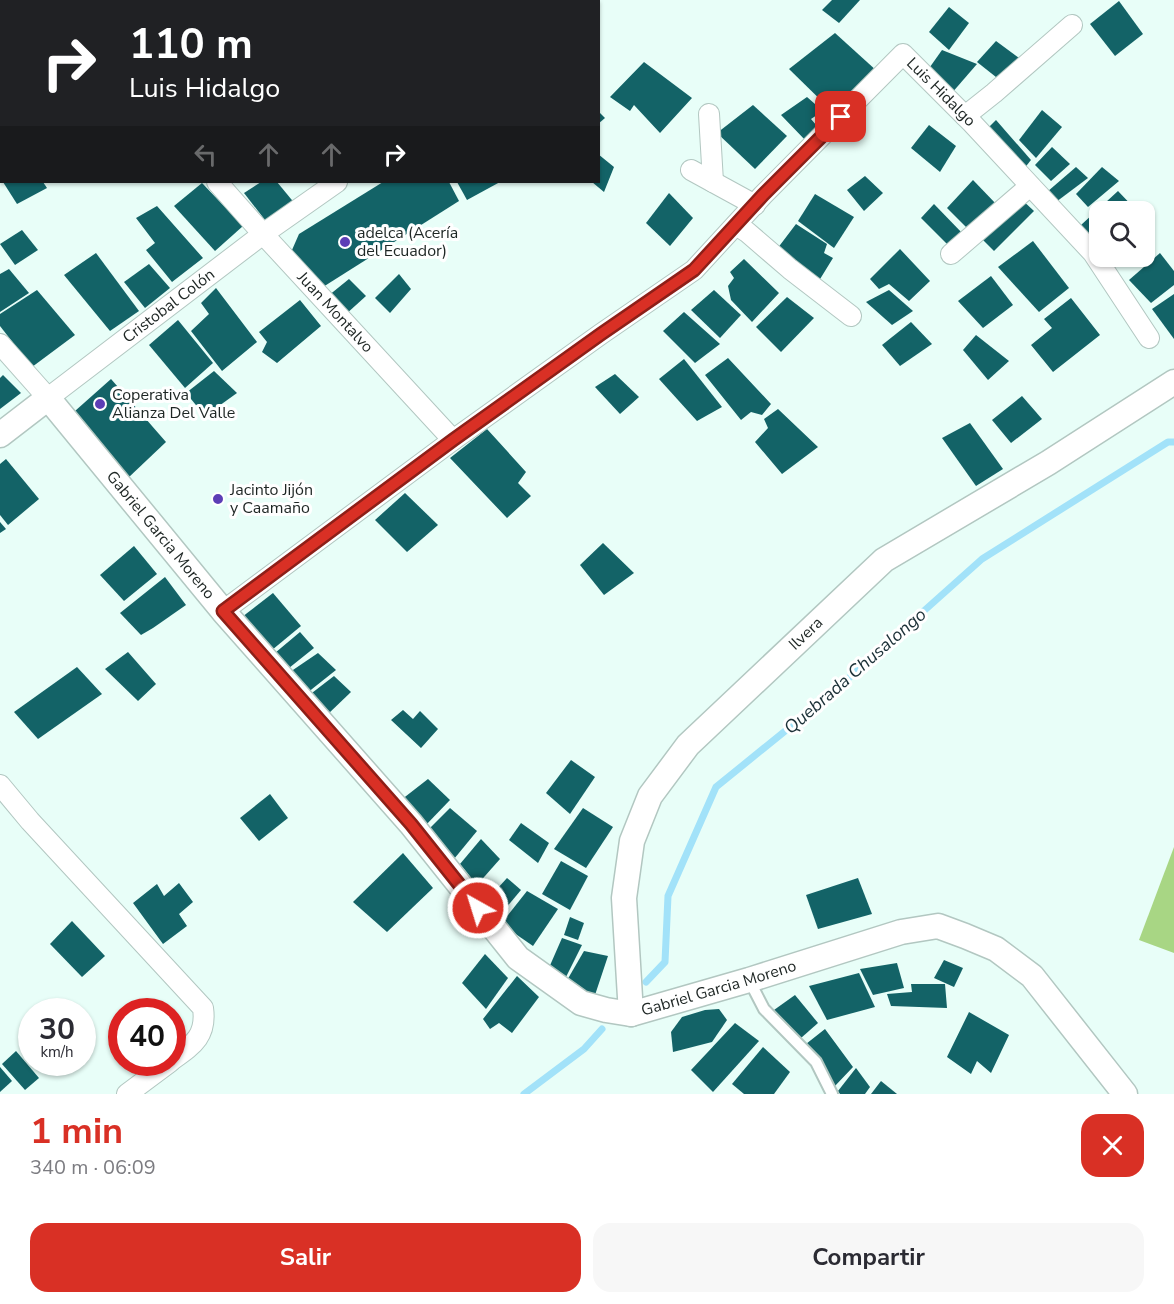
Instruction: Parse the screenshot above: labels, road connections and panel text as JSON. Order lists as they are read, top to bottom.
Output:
{
  "streets": {
    "street": [
      "Luis Hidalgo",
      "Cristobal Colón",
      "Juan Montalvo",
      "Gabriel Garcia Moreno",
      "Ilvera"
    ]
  },
  "crossings": [
    ["Luis Hidalgo", "Juan Montalvo"],
    ["Luis Hidalgo", "Gabriel Garcia Moreno"],
    ["Cristobal Colón", "Juan Montalvo"],
    ["Cristobal Colón", "Gabriel Garcia Moreno"],
    ["Gabriel Garcia Moreno", "Ilvera"]
  ],
  "water": ["Quebrada Chusalongo"],
  "places": ["adelca (Acería del Ecuador)", "Coperativa Alianza Del Valle", "Jacinto Jijón y Caamaño"],
  "page": {
    "turn": ["110 m", "Luis Hidalgo"],
    "speed": "30 km/h",
    "limit": "40",
    "heading": ["1 min", "340 m · 06:09"],
    "buttons": ["Salir", "Compartir"]
  }
}
